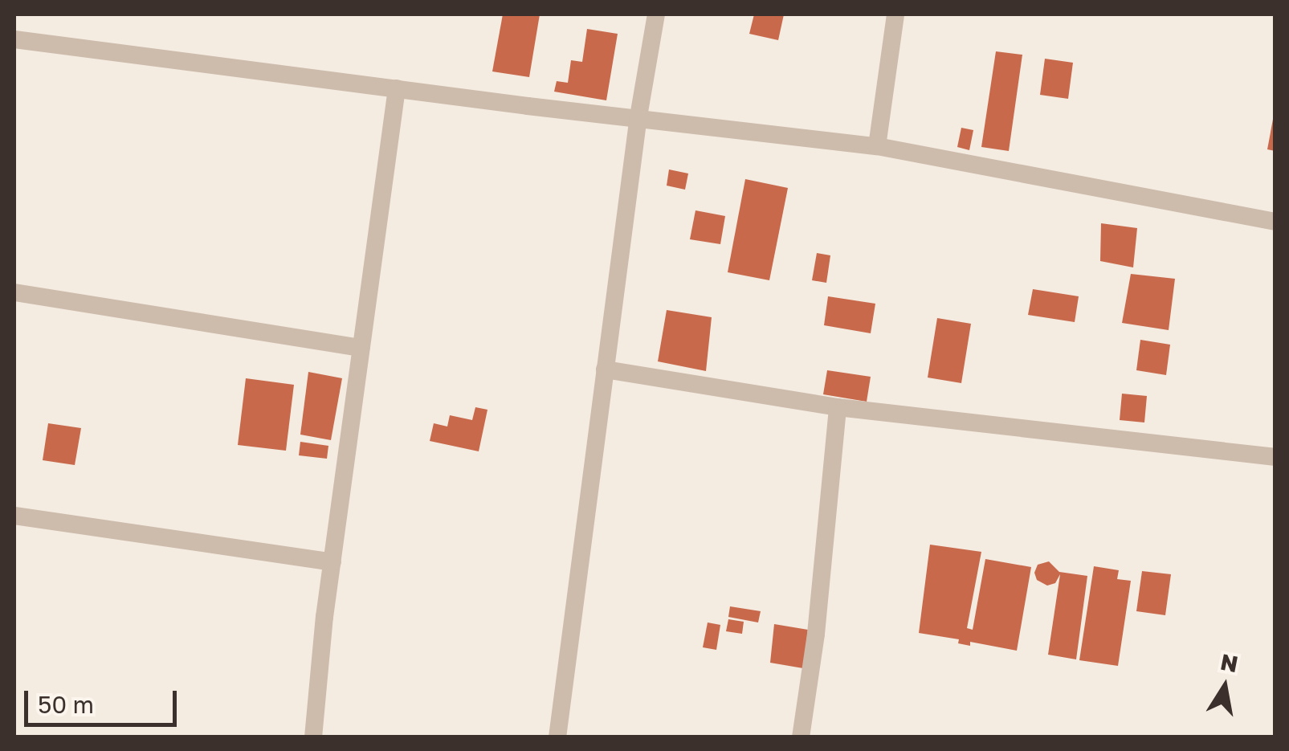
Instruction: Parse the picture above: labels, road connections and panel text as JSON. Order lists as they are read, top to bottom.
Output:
{
  "scale_bar": "50 m",
  "north": "top"
}
